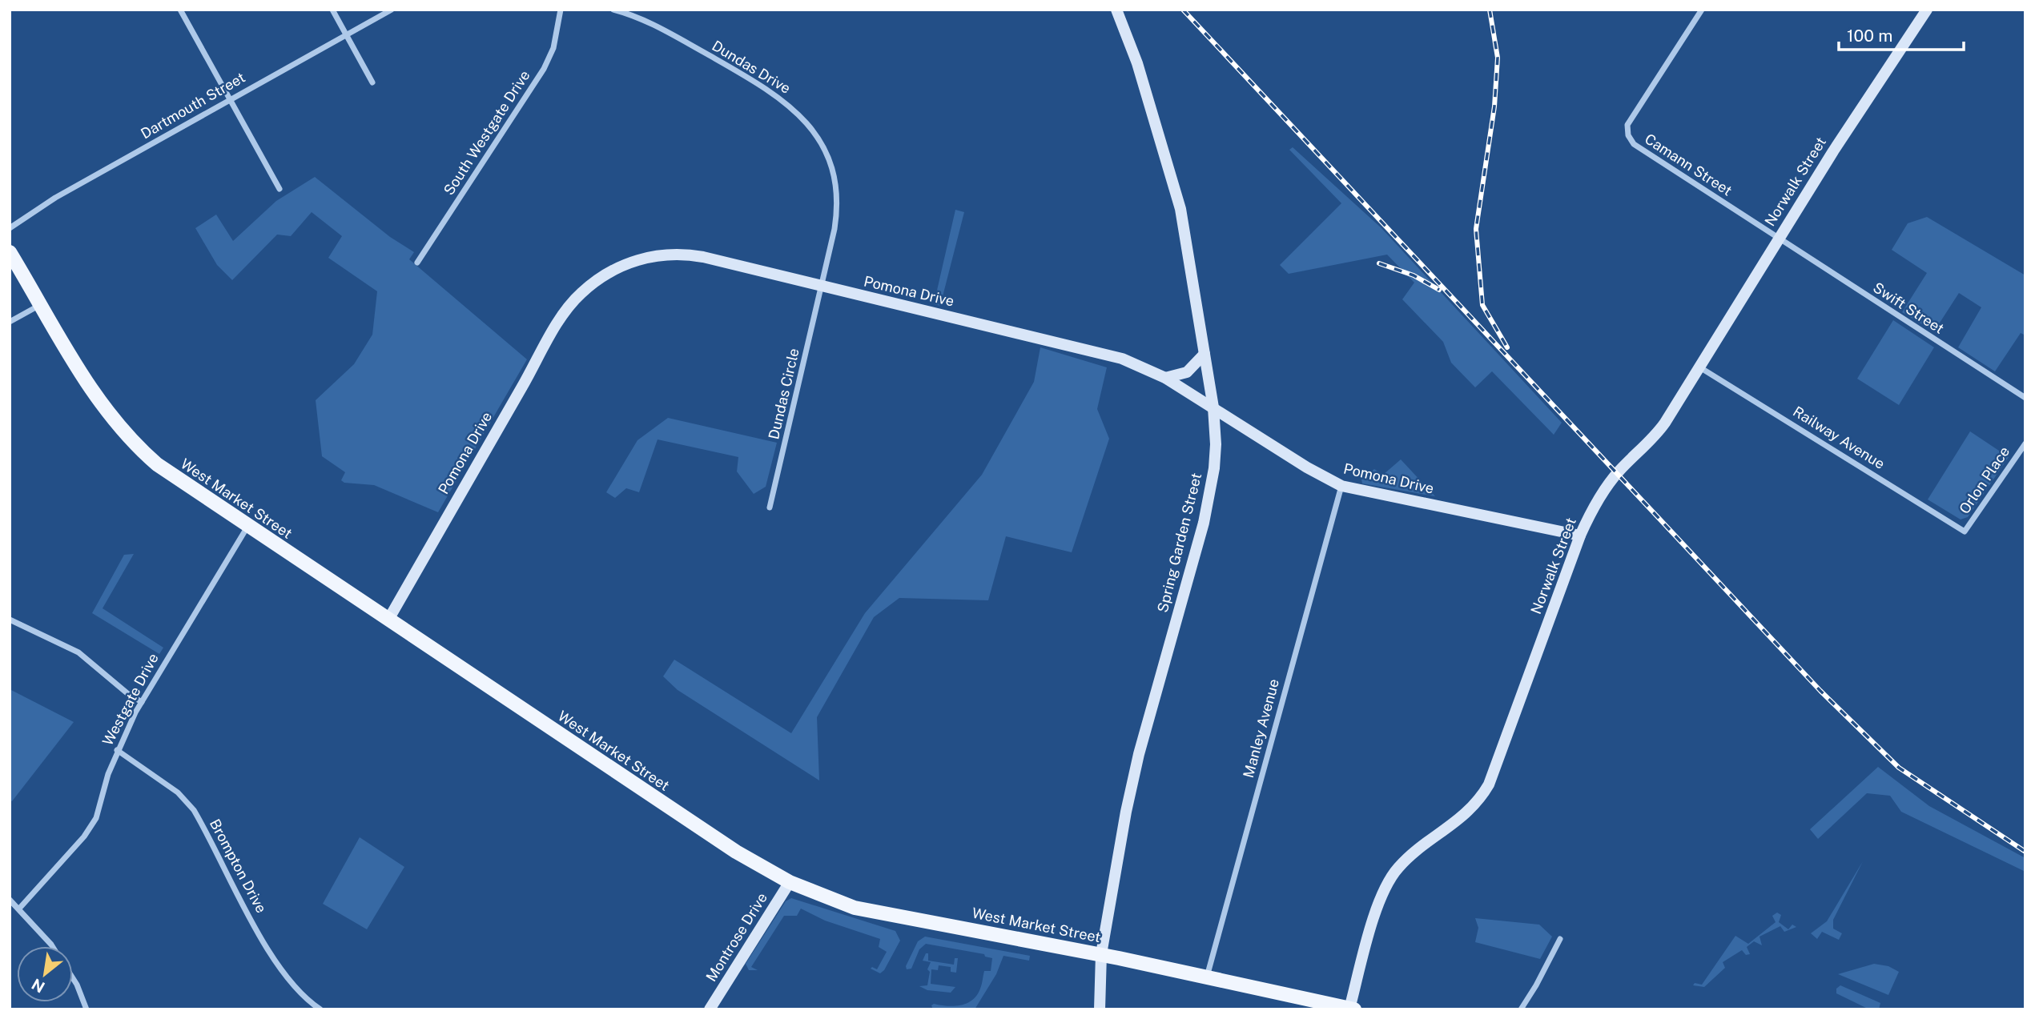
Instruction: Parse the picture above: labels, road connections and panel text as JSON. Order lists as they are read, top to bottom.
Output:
{
  "streets": {
    "main road": ["West Market Street"],
    "street": [
      "Dundas Drive",
      "Dartmouth Street",
      "South Westgate Drive",
      "Camann Street",
      "Norwalk Street",
      "Pomona Drive",
      "Swift Street",
      "Dundas Circle",
      "Railway Avenue",
      "Orlon Place",
      "Spring Garden Street",
      "Westgate Drive",
      "Manley Avenue",
      "Brompton Drive",
      "Montrose Drive"
    ]
  },
  "crossings": [
    ["Dundas Drive", "Pomona Drive"],
    ["Dundas Drive", "Dundas Circle"],
    ["Camann Street", "Norwalk Street"],
    ["Camann Street", "Swift Street"],
    ["Norwalk Street", "Pomona Drive"],
    ["Norwalk Street", "Swift Street"],
    ["Norwalk Street", "Railway Avenue"],
    ["Norwalk Street", "West Market Street"],
    ["Pomona Drive", "Dundas Circle"],
    ["Pomona Drive", "West Market Street"],
    ["Pomona Drive", "Spring Garden Street"],
    ["Pomona Drive", "Manley Avenue"],
    ["Railway Avenue", "Orlon Place"],
    ["West Market Street", "Spring Garden Street"],
    ["West Market Street", "Westgate Drive"],
    ["West Market Street", "Manley Avenue"],
    ["West Market Street", "Montrose Drive"],
    ["Westgate Drive", "Brompton Drive"]
  ],
  "scale_bar": "100 m",
  "north": "bottom left"
}
